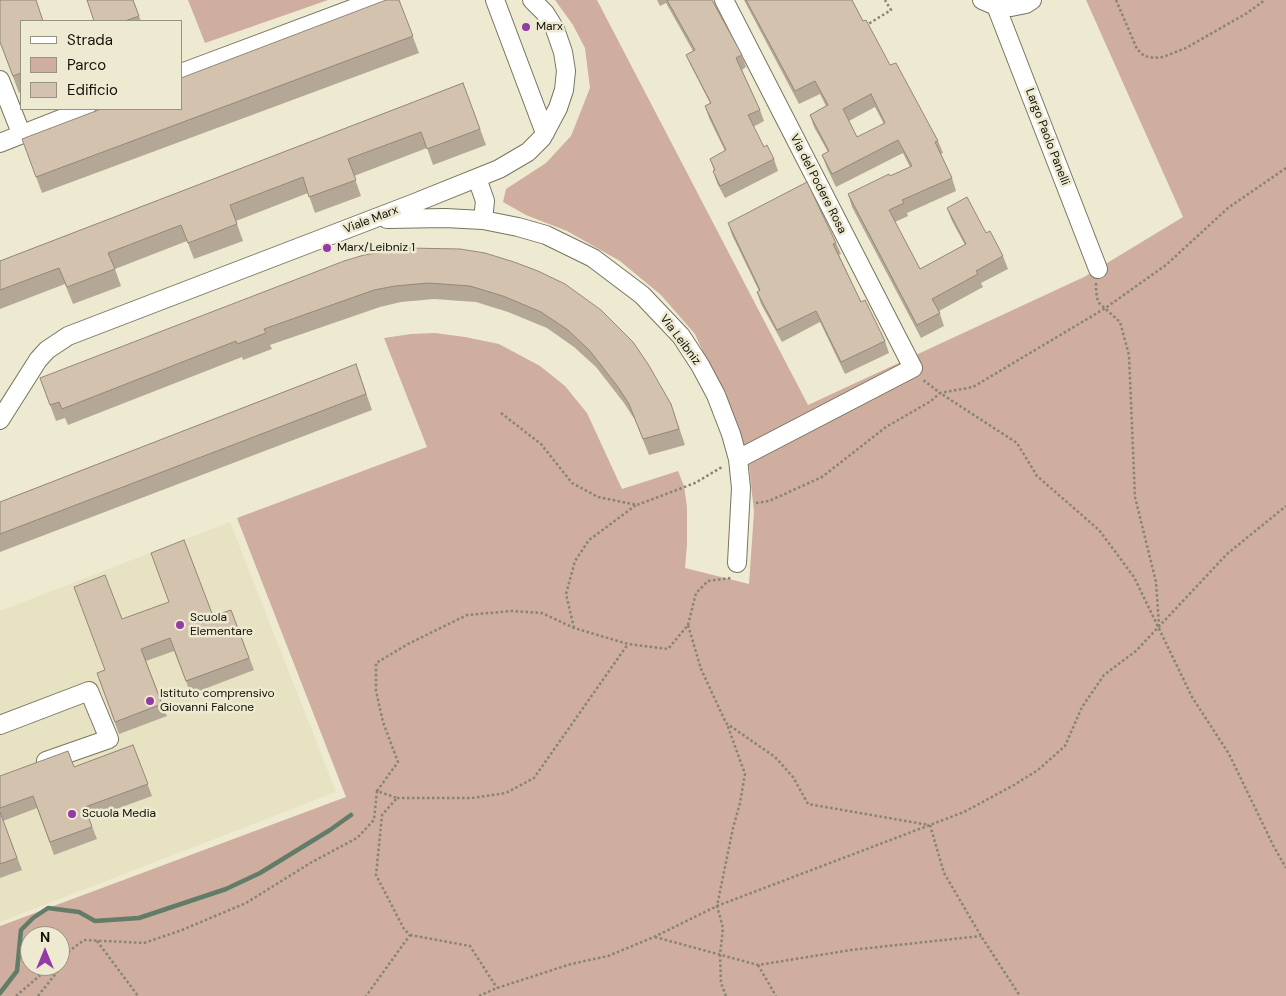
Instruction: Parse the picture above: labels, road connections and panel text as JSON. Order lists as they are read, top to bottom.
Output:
{
  "streets": {
    "street": [
      "Largo Paolo Panelli",
      "Via del Podere Rosa",
      "Viale Marx",
      "Via Leibniz"
    ]
  },
  "crossings": [
    ["Viale Marx", "Via Leibniz"]
  ],
  "places": [
    "Marx",
    "Marx/Leibniz 1",
    "Scuola Elementare",
    "Istituto comprensivo Giovanni Falcone",
    "Scuola Media"
  ],
  "legend": ["Strada", "Parco", "Edificio"],
  "north": "top"
}
